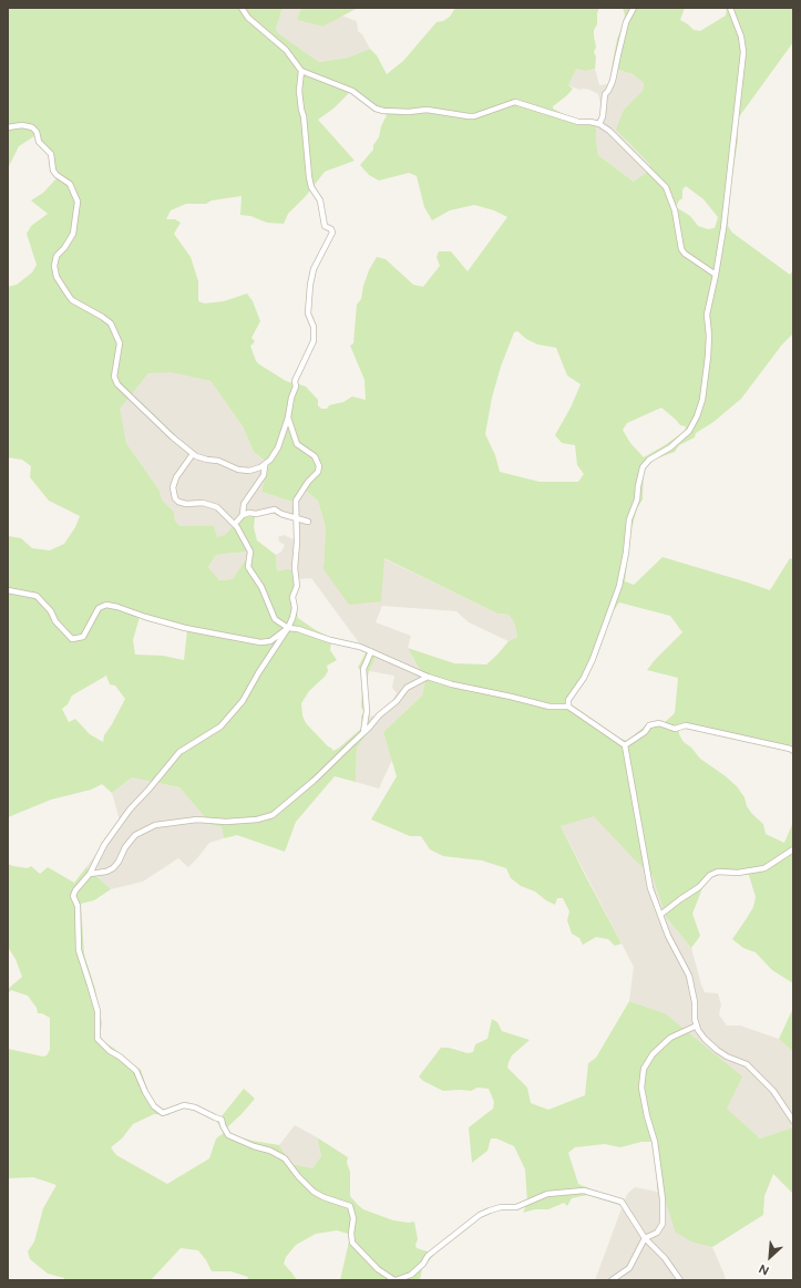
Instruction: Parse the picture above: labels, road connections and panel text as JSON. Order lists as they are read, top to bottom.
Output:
{
  "north": "bottom left"
}
